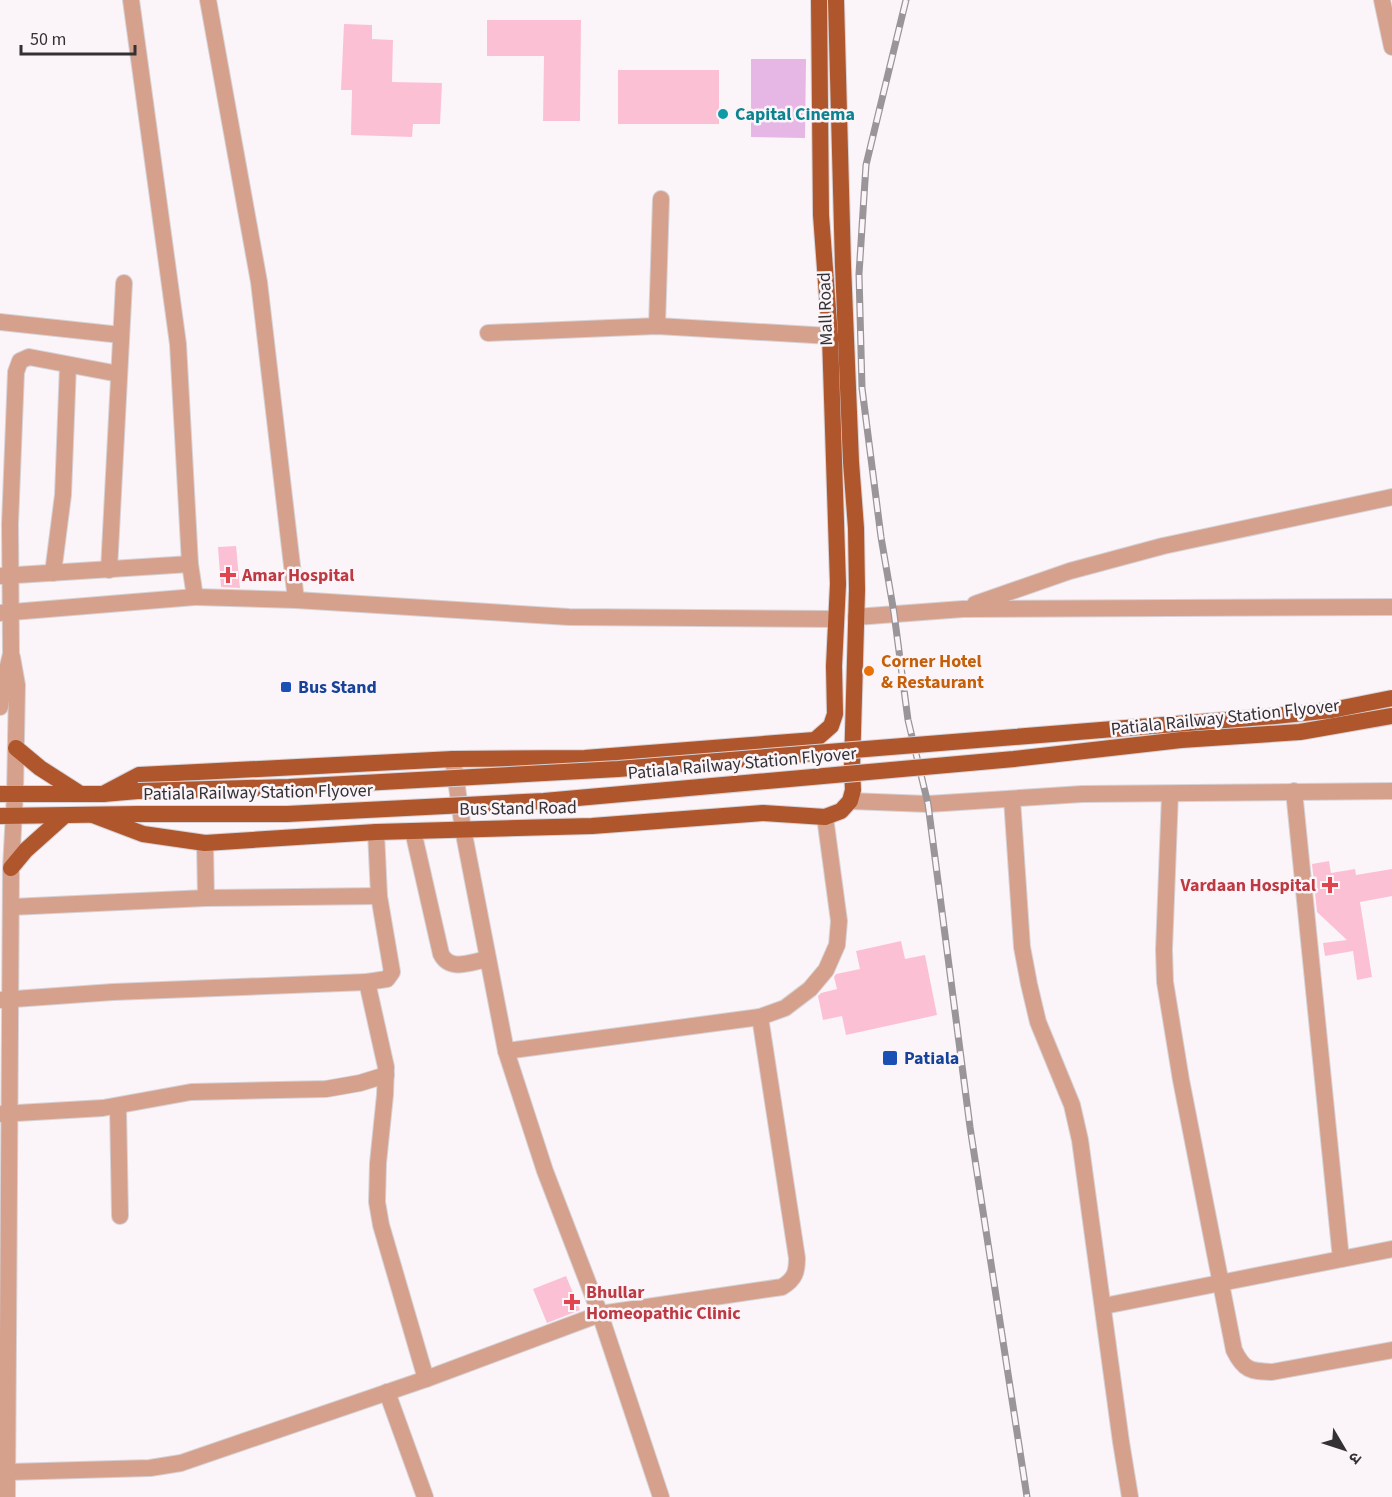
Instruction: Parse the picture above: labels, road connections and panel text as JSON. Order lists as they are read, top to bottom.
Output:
{
  "streets": {
    "main road": ["Mall Road", "Patiala Railway Station Flyover", "Bus Stand Road"]
  },
  "crossings": [
    ["Patiala Railway Station Flyover", "Bus Stand Road"]
  ],
  "places": {
    "other": ["Capital Cinema", "Corner Hotel & Restaurant"],
    "health": ["Amar Hospital", "Vardaan Hospital", "Bhullar Homeopathic Clinic"],
    "transit": ["Bus Stand", "Patiala"]
  },
  "scale_bar": "50 m",
  "north": "bottom right"
}
